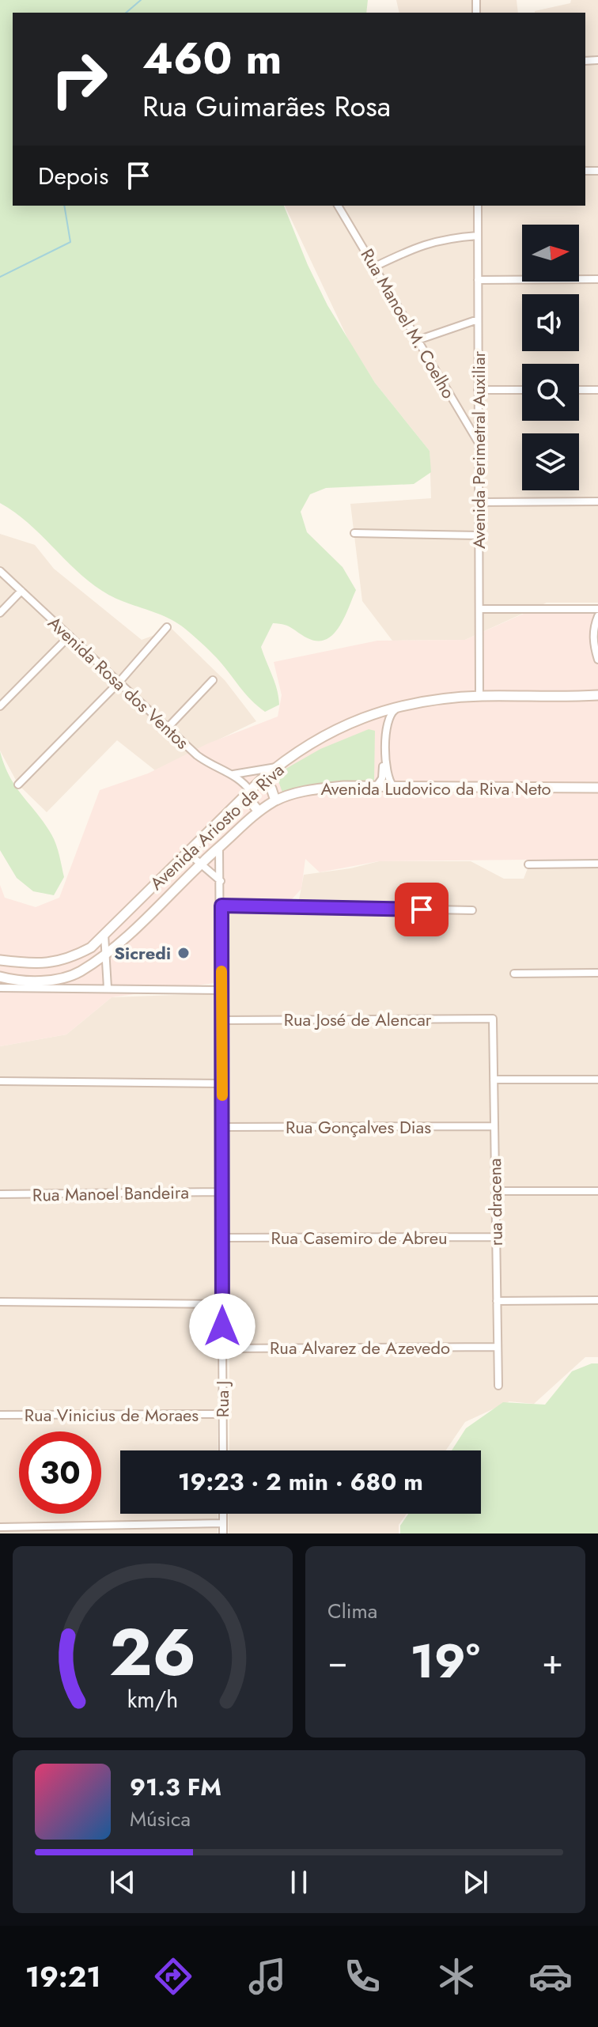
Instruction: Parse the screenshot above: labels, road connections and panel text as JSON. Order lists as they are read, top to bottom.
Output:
{
  "streets": {
    "street": [
      "Rua Manoel M. Coelho",
      "Avenida Perimetral Auxiliar",
      "Avenida Rosa dos Ventos",
      "Avenida Ludovico da Riva Neto",
      "Avenida Ariosto da Riva",
      "Rua José de Alencar",
      "Rua Gonçalves Dias",
      "Rua Manoel Bandeira",
      "rua dracena",
      "Rua Casemiro de Abreu",
      "Rua Alvarez de Azevedo",
      "Rua J",
      "Rua Vinicius de Moraes"
    ]
  },
  "crossings": [
    ["Rua Manoel M. Coelho", "Avenida Perimetral Auxiliar"],
    ["Avenida Perimetral Auxiliar", "Avenida Ariosto da Riva"],
    ["Avenida Rosa dos Ventos", "Avenida Ariosto da Riva"],
    ["Avenida Ludovico da Riva Neto", "Rua J"],
    ["Rua José de Alencar", "rua dracena"],
    ["Rua José de Alencar", "Rua J"],
    ["Rua Gonçalves Dias", "rua dracena"],
    ["Rua Gonçalves Dias", "Rua J"],
    ["Rua Manoel Bandeira", "Rua J"],
    ["rua dracena", "Rua Casemiro de Abreu"],
    ["rua dracena", "Rua Alvarez de Azevedo"],
    ["Rua Casemiro de Abreu", "Rua J"],
    ["Rua Alvarez de Azevedo", "Rua J"],
    ["Rua J", "Rua Vinicius de Moraes"]
  ],
  "places": ["Sicredi"],
  "north": "right",
  "page": {
    "turn": ["460 m", "Rua Guimarães Rosa"],
    "then": "Depois",
    "limit": "30",
    "trip": "19:23 · 2 min · 680 m",
    "tile": "Clima",
    "heat": ["−", "19°", "+"],
    "song": ["91.3 FM", "Música"],
    "tabs": "19:21",
    "gauge": ["26", "km/h"]
  }
}
